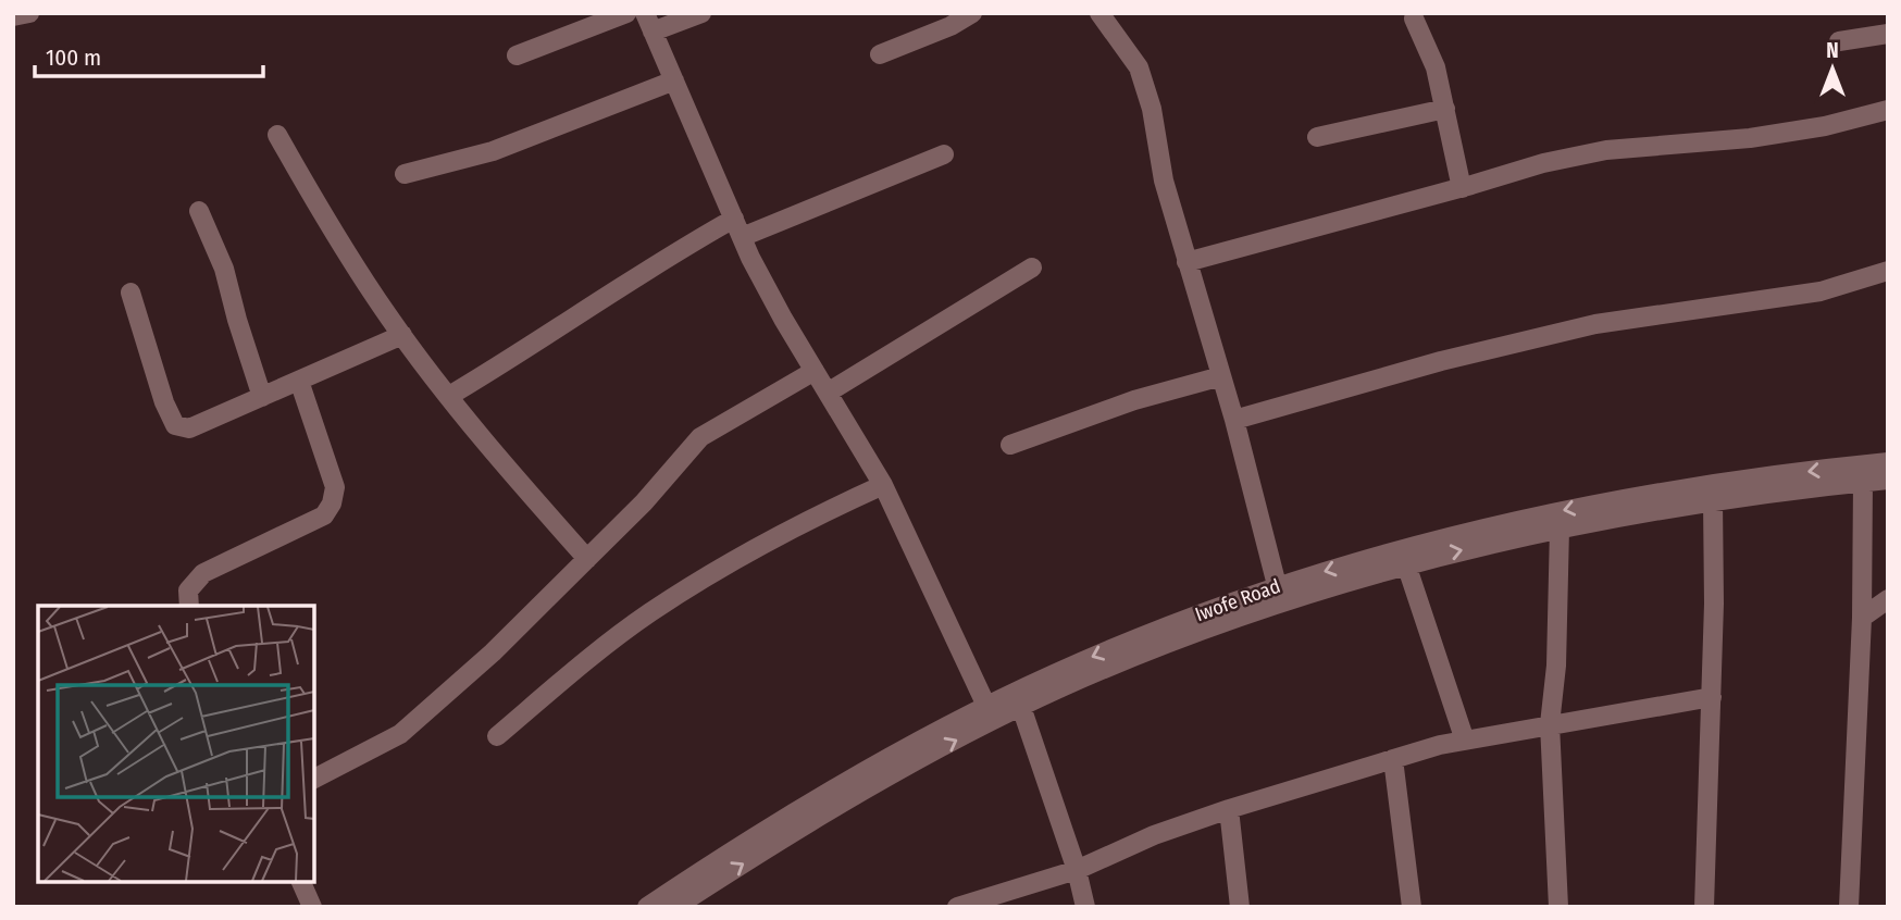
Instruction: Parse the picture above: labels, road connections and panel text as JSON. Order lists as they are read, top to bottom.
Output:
{
  "streets": {
    "street": ["Iwofe Road"]
  },
  "scale_bar": "100 m",
  "north": "top"
}
